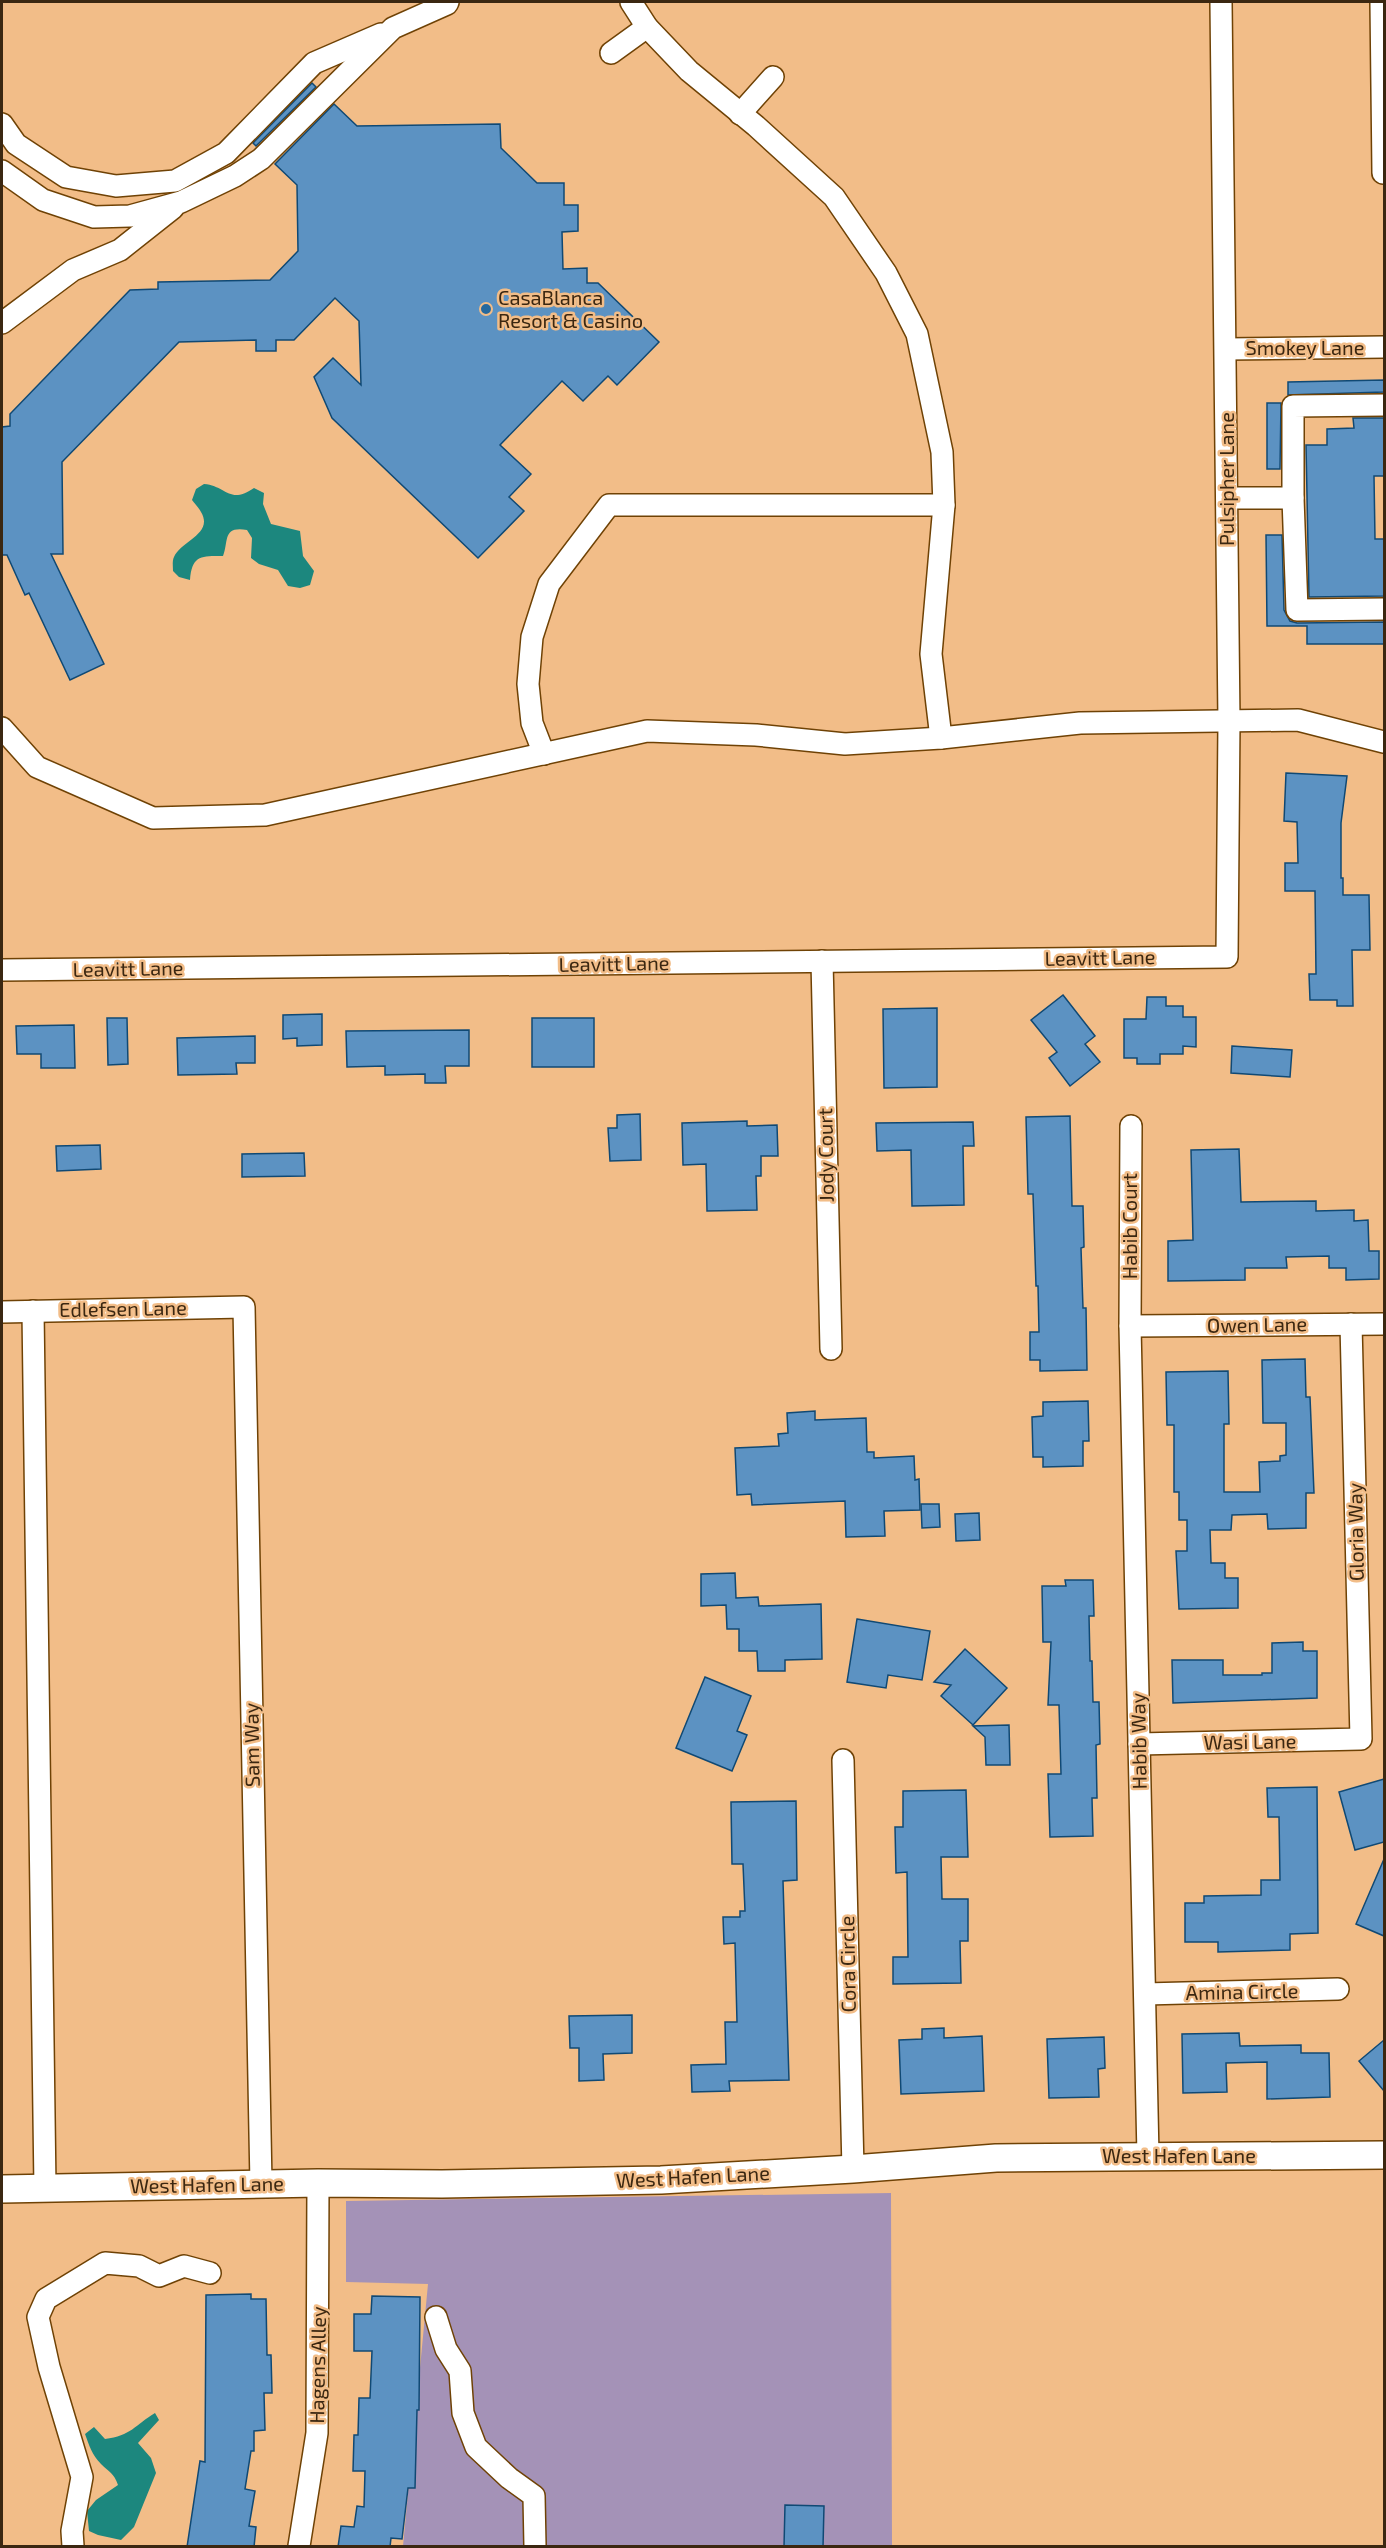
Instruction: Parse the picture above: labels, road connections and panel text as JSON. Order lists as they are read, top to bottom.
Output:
{
  "streets": {
    "main road": ["West Hafen Lane"],
    "street": [
      "Smokey Lane",
      "Pulsipher Lane",
      "Leavitt Lane",
      "Jody Court",
      "Habib Court",
      "Edlefsen Lane",
      "Owen Lane",
      "Gloria Way",
      "Habib Way",
      "Wasi Lane",
      "Sam Way",
      "Cora Circle",
      "Amina Circle",
      "Hagens Alley"
    ]
  },
  "crossings": [
    ["Smokey Lane", "Pulsipher Lane"],
    ["Pulsipher Lane", "Leavitt Lane"],
    ["Leavitt Lane", "Jody Court"],
    ["Habib Court", "Owen Lane"],
    ["Habib Court", "Habib Way"],
    ["Edlefsen Lane", "Sam Way"],
    ["Owen Lane", "Gloria Way"],
    ["Owen Lane", "Habib Way"],
    ["Gloria Way", "Wasi Lane"],
    ["Habib Way", "Wasi Lane"],
    ["Habib Way", "Amina Circle"],
    ["Habib Way", "West Hafen Lane"],
    ["Sam Way", "West Hafen Lane"],
    ["Cora Circle", "West Hafen Lane"],
    ["West Hafen Lane", "Hagens Alley"]
  ],
  "places": ["CasaBlanca Resort & Casino"]
}
